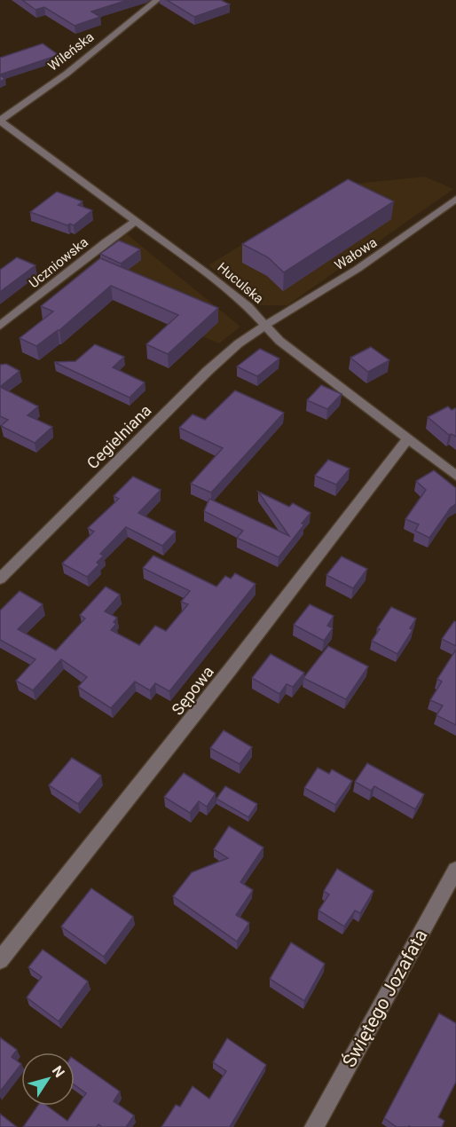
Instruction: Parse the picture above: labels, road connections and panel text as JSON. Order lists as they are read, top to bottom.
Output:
{
  "streets": {
    "street": [
      "Wileńska",
      "Wałowa",
      "Uczniowska",
      "Huculska",
      "Cegielniana",
      "Sępowa",
      "Świętego Jozafata"
    ]
  },
  "crossings": [
    ["Wileńska", "Huculska"],
    ["Wałowa", "Huculska"],
    ["Wałowa", "Cegielniana"],
    ["Uczniowska", "Huculska"],
    ["Huculska", "Cegielniana"],
    ["Huculska", "Sępowa"]
  ],
  "north": "top right"
}
